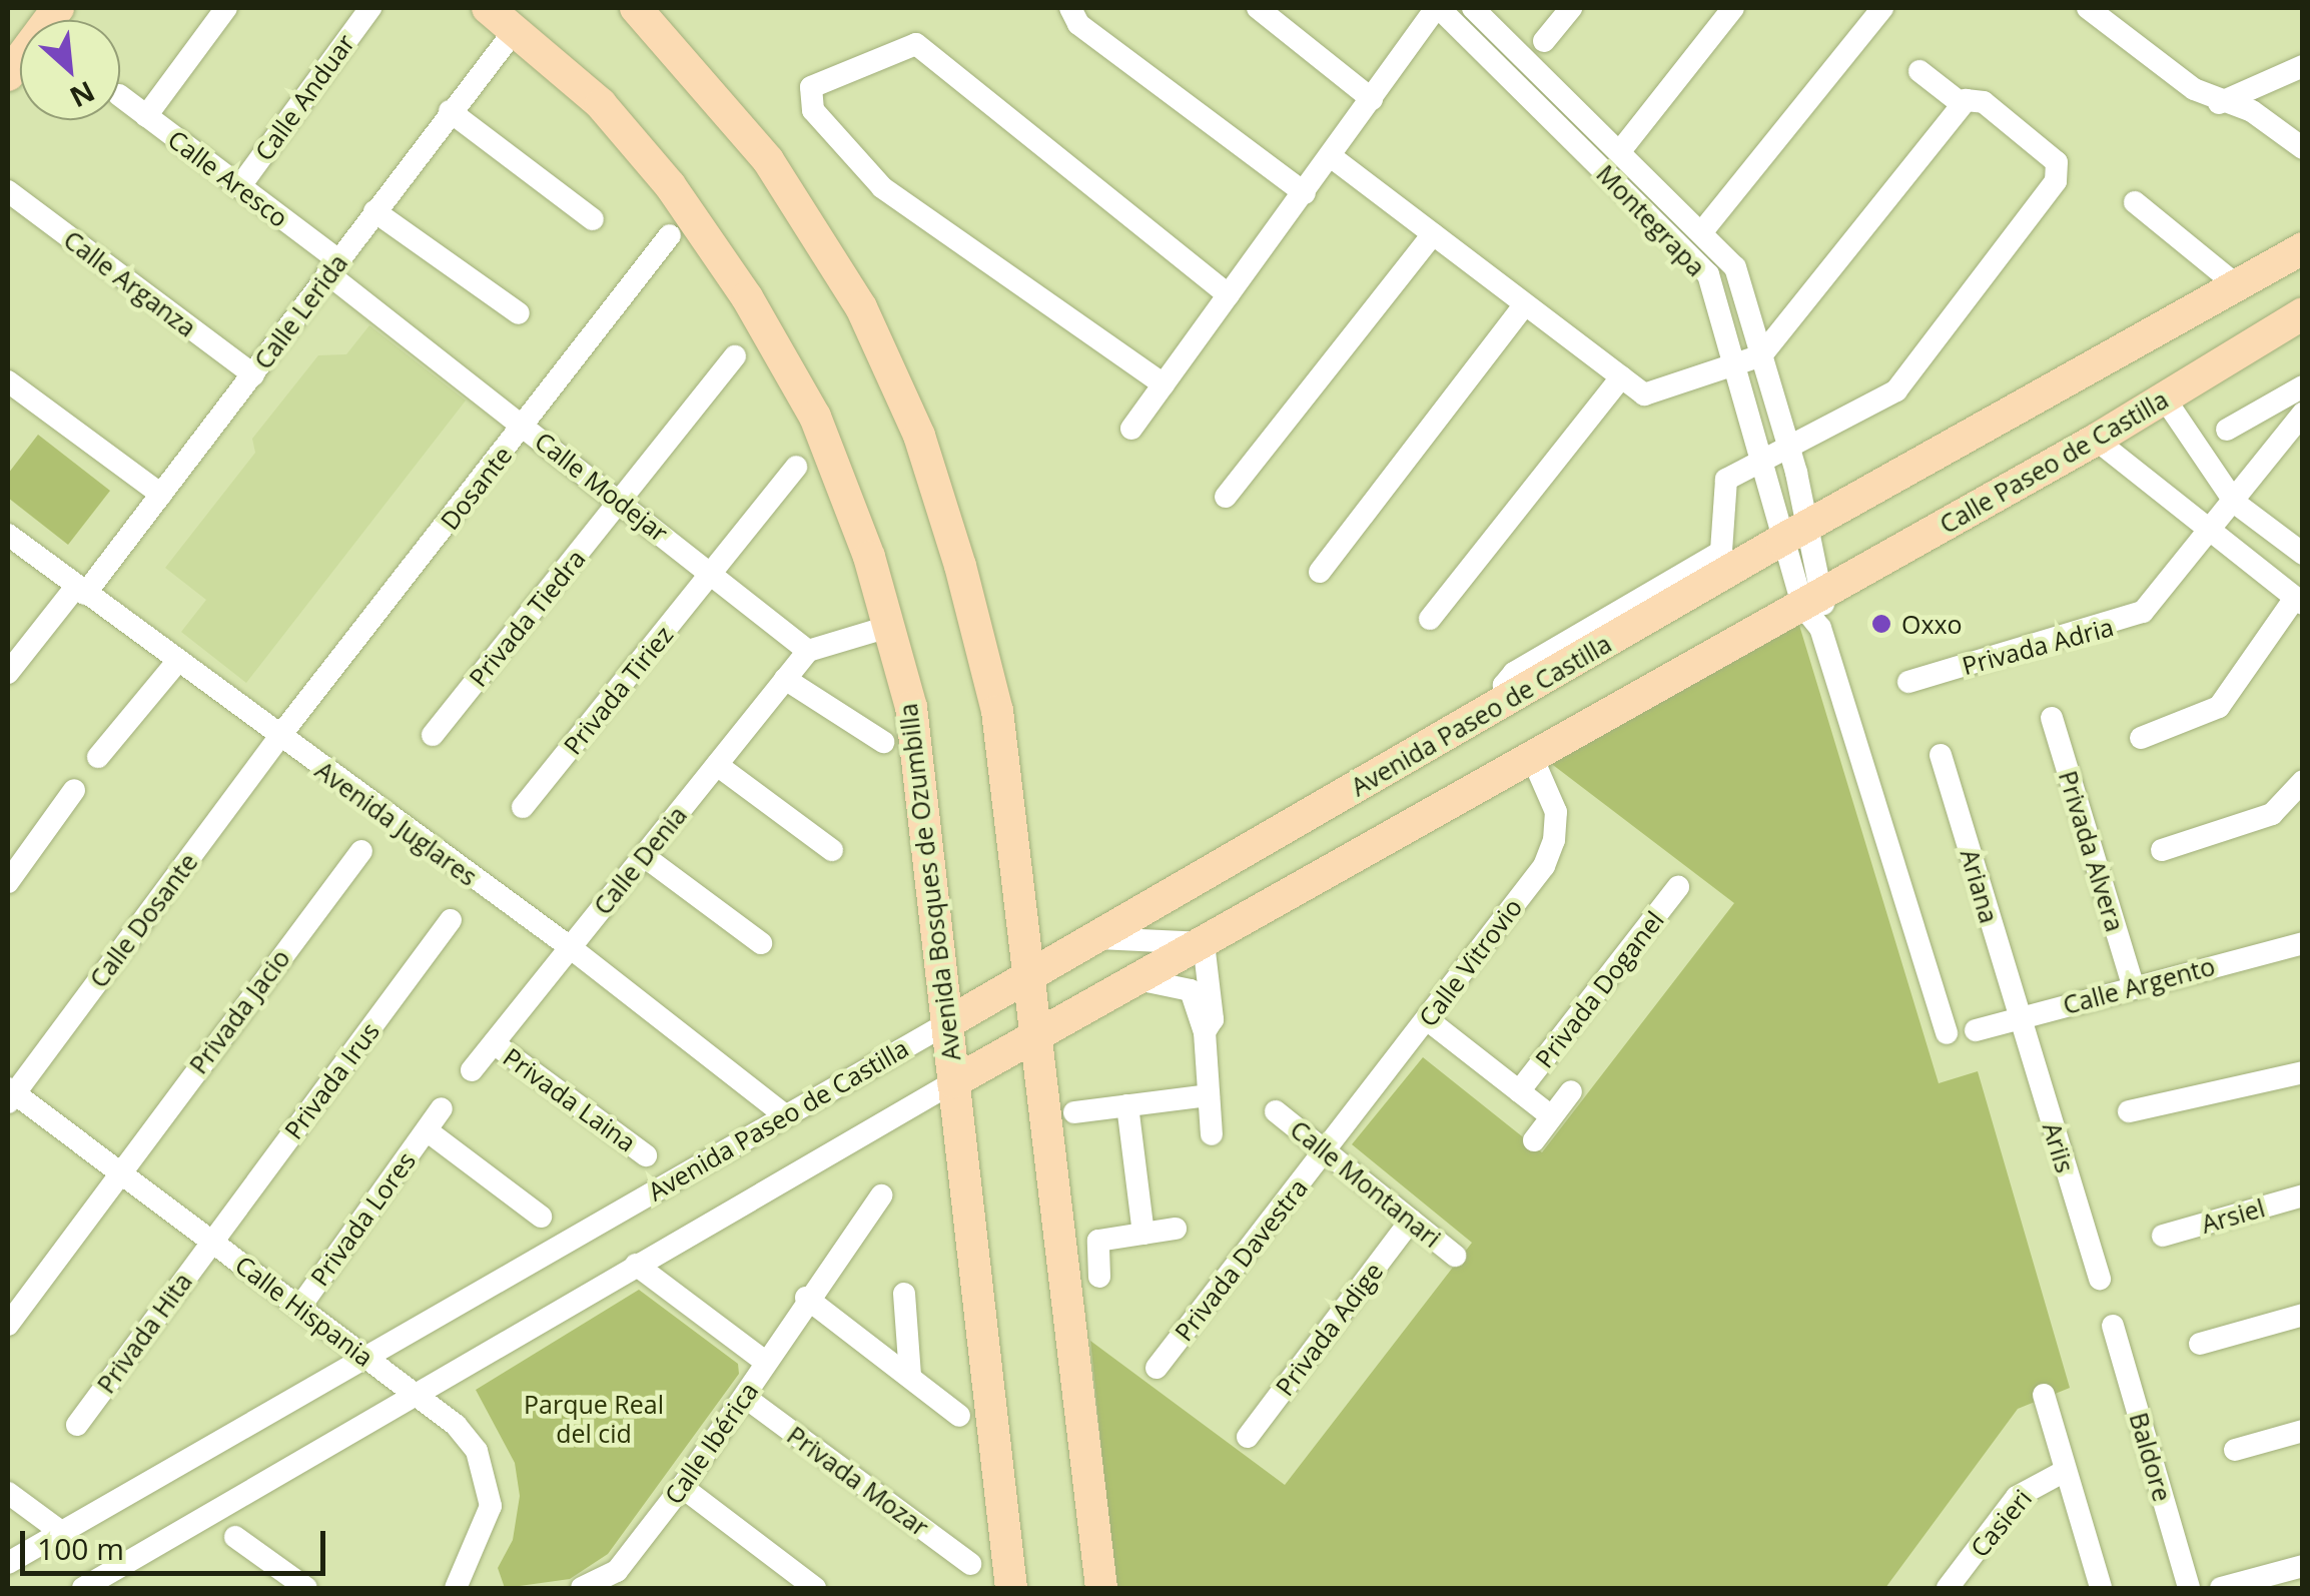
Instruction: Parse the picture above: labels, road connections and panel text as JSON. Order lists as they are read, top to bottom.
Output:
{
  "streets": {
    "main road": ["Calle Paseo de Castilla", "Avenida Paseo de Castilla", "Avenida Bosques de Ozumbilla"],
    "street": [
      "Calle Anduar",
      "Calle Aresco",
      "Montegrapa",
      "Calle Arganza",
      "Calle Lerida",
      "Calle Modejar",
      "Dosante",
      "Privada Tiedra",
      "Privada Adria",
      "Privada Tiriez",
      "Avenida Juglares",
      "Privada Alvera",
      "Calle Denia",
      "Ariana",
      "Calle Dosante",
      "Calle Vitrovio",
      "Calle Argento",
      "Privada Doganel",
      "Privada Jacio",
      "Privada Irus",
      "Privada Laina",
      "Ariis",
      "Calle Montanari",
      "Arsiel",
      "Privada Lores",
      "Privada Davestra",
      "Calle Hispania",
      "Privada Adige",
      "Privada Hita",
      "Calle Ibérica",
      "Baldore",
      "Privada Mozar",
      "Casieri"
    ]
  },
  "crossings": [
    ["Calle Anduar", "Calle Aresco"],
    ["Calle Aresco", "Calle Lerida"],
    ["Calle Aresco", "Calle Modejar"],
    ["Montegrapa", "Calle Paseo de Castilla"],
    ["Montegrapa", "Avenida Paseo de Castilla"],
    ["Calle Arganza", "Calle Lerida"],
    ["Calle Lerida", "Calle Modejar"],
    ["Calle Lerida", "Avenida Juglares"],
    ["Calle Lerida", "Avenida Bosques de Ozumbilla"],
    ["Calle Modejar", "Dosante"],
    ["Calle Modejar", "Privada Tiedra"],
    ["Calle Modejar", "Privada Tiriez"],
    ["Calle Modejar", "Calle Denia"],
    ["Dosante", "Avenida Juglares"],
    ["Dosante", "Calle Dosante"],
    ["Avenida Paseo de Castilla", "Avenida Juglares"],
    ["Avenida Paseo de Castilla", "Avenida Bosques de Ozumbilla"],
    ["Avenida Paseo de Castilla", "Calle Hispania"],
    ["Avenida Juglares", "Calle Denia"],
    ["Avenida Juglares", "Calle Dosante"],
    ["Privada Alvera", "Calle Argento"],
    ["Calle Denia", "Privada Laina"],
    ["Ariana", "Calle Argento"],
    ["Ariana", "Ariis"],
    ["Calle Dosante", "Calle Hispania"],
    ["Calle Vitrovio", "Calle Montanari"],
    ["Calle Vitrovio", "Privada Davestra"],
    ["Calle Argento", "Ariis"],
    ["Privada Jacio", "Calle Hispania"],
    ["Privada Irus", "Calle Hispania"],
    ["Privada Irus", "Privada Hita"],
    ["Calle Montanari", "Privada Davestra"],
    ["Calle Montanari", "Privada Adige"],
    ["Privada Lores", "Calle Hispania"],
    ["Calle Hispania", "Privada Hita"],
    ["Calle Ibérica", "Privada Mozar"]
  ],
  "parks": ["Parque Real del cid"],
  "places": ["Oxxo"],
  "scale_bar": "100 m",
  "north": "bottom right"
}
